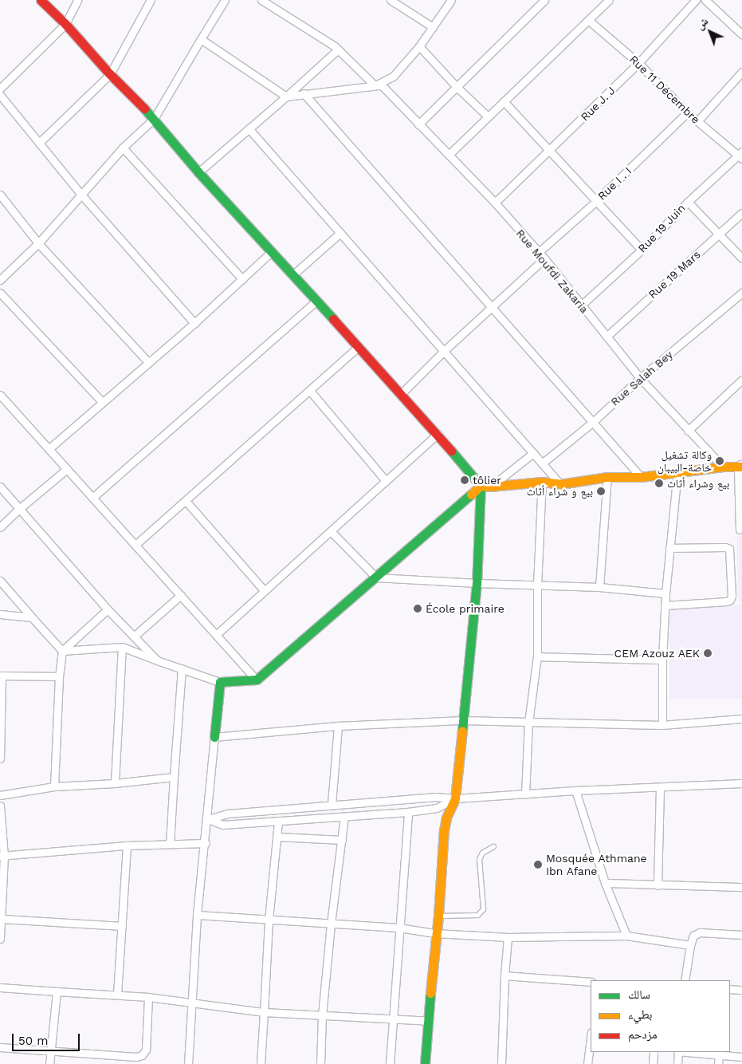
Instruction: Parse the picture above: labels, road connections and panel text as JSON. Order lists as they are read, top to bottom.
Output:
{
  "streets": {
    "street": [
      "Rue 11 Décembre",
      "Rue J. J",
      "Rue I . I",
      "Rue 19 Juin",
      "Rue Moufdi Zakaria",
      "Rue 19 Mars",
      "Rue Salah Bey"
    ]
  },
  "crossings": [
    ["Rue 11 Décembre", "Rue J. J"],
    ["Rue 11 Décembre", "Rue I . I"],
    ["Rue 11 Décembre", "Rue 19 Juin"],
    ["Rue J. J", "Rue Moufdi Zakaria"],
    ["Rue I . I", "Rue Moufdi Zakaria"],
    ["Rue 19 Juin", "Rue Moufdi Zakaria"],
    ["Rue Moufdi Zakaria", "Rue 19 Mars"],
    ["Rue Moufdi Zakaria", "Rue Salah Bey"]
  ],
  "places": [
    "وكالة تشغيل خاصة-البيبان",
    "tôlier",
    "بيع وشراء أثاث",
    "بيع و شراء أثاث",
    "École primaire",
    "CEM Azouz AEK",
    "Mosquée Athmane Ibn Afane"
  ],
  "legend": ["سالك", "بطيء", "مزدحم"],
  "scale_bar": "50 m",
  "north": "top left"
}
